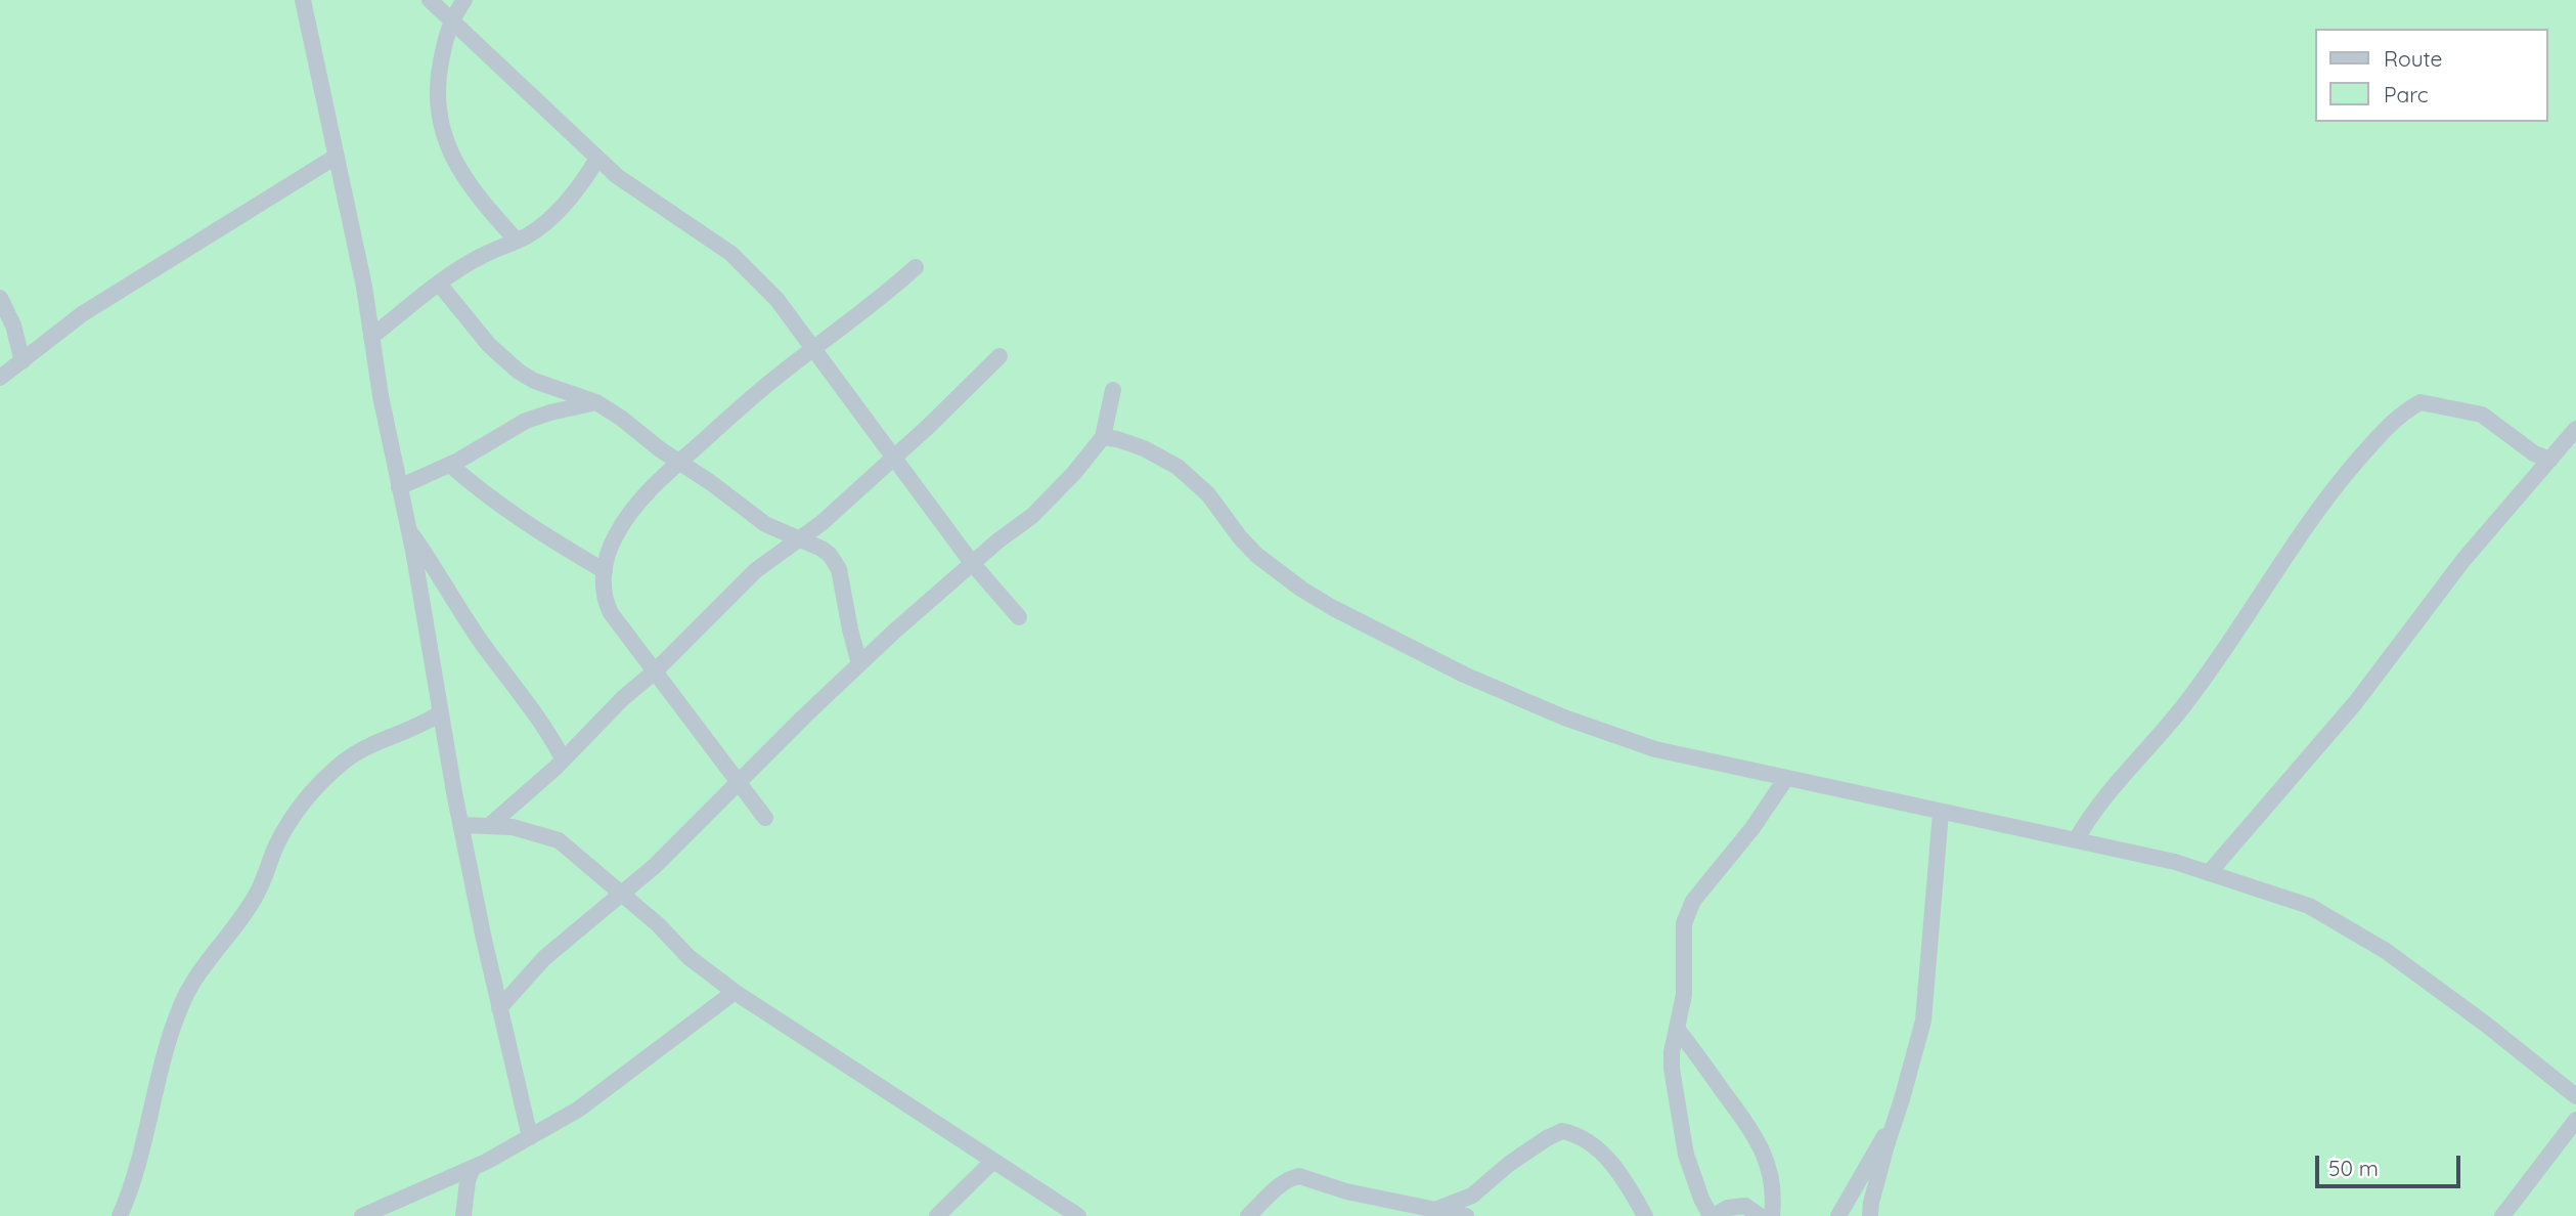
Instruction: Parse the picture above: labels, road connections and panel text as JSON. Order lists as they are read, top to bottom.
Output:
{
  "legend": ["Route", "Parc"],
  "scale_bar": "50 m"
}
